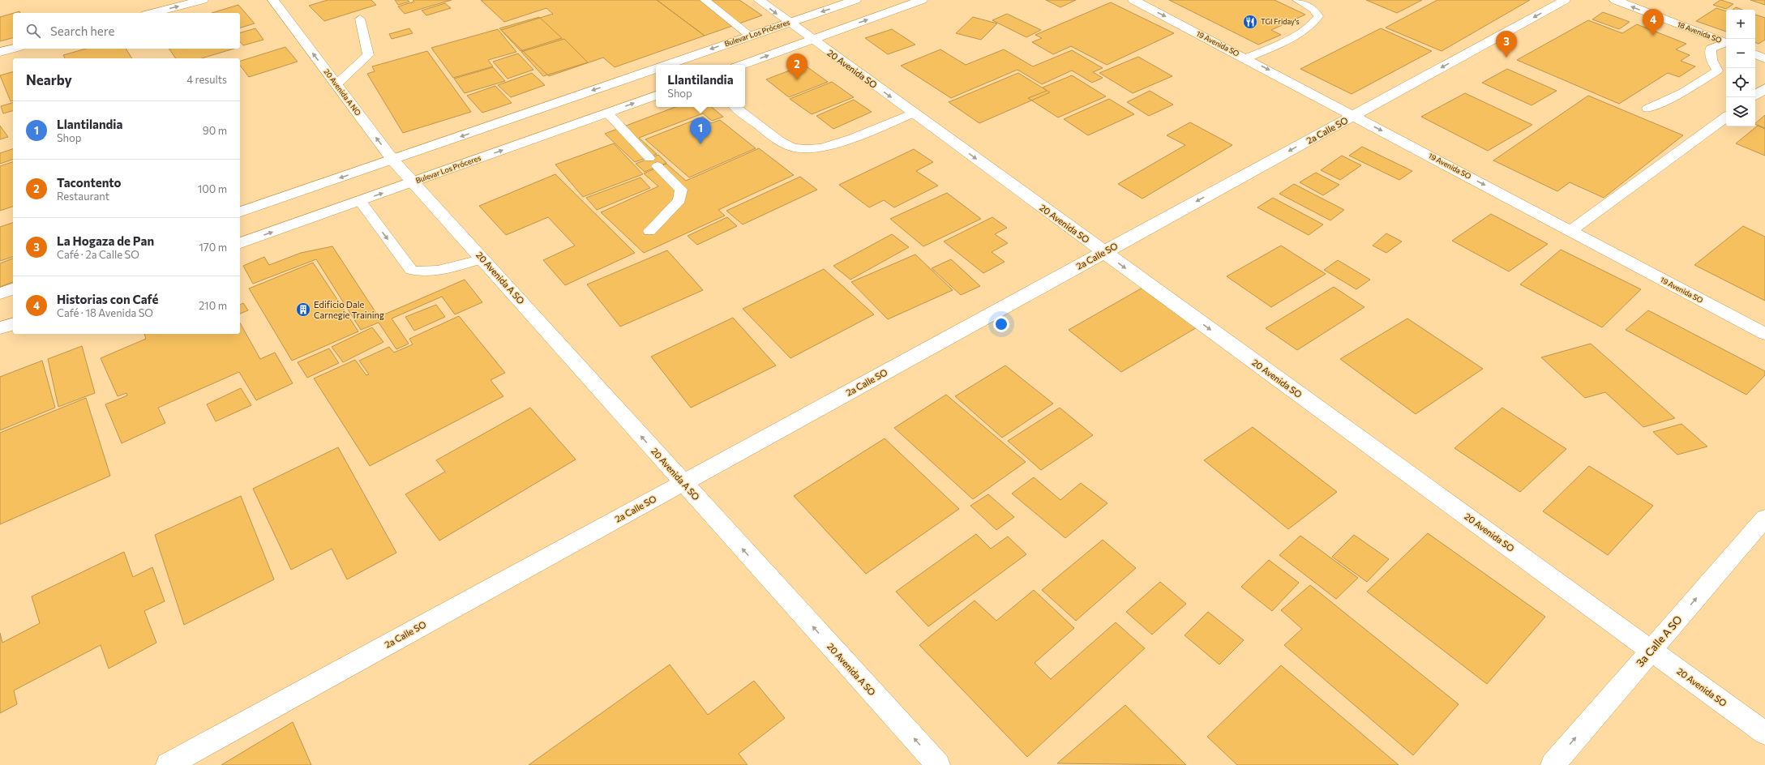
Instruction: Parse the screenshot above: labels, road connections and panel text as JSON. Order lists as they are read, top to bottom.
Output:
{
  "streets": {
    "street": [
      "18 Avenida SO",
      "Bulevar Los Próceres",
      "19 Avenida SO",
      "20 Avenida SO",
      "20 Avenida A NO",
      "2a Calle SO",
      "20 Avenida A SO",
      "3a Calle A SO"
    ]
  },
  "crossings": [
    ["Bulevar Los Próceres", "20 Avenida SO"],
    ["Bulevar Los Próceres", "20 Avenida A NO"],
    ["Bulevar Los Próceres", "20 Avenida A SO"],
    ["19 Avenida SO", "2a Calle SO"],
    ["20 Avenida SO", "2a Calle SO"],
    ["20 Avenida SO", "3a Calle A SO"],
    ["20 Avenida A NO", "20 Avenida A SO"],
    ["2a Calle SO", "20 Avenida A SO"]
  ],
  "one_way": [
    "18 Avenida SO",
    "19 Avenida SO",
    "20 Avenida SO",
    "20 Avenida A NO",
    "20 Avenida A SO",
    "3a Calle A SO"
  ],
  "places": {
    "restaurant": ["TGI Friday's"],
    "building": ["Edificio Dale Carnegie Training"]
  },
  "page": {
    "pins": [
      "4",
      "3",
      "2",
      "1"
    ],
    "map_buttons": ["+", "−"],
    "search": "Search here",
    "heading": ["Nearby", "4 results"],
    "popup": ["Llantilandia", "Shop"],
    "list": [
      {
        "mark": "1",
        "name": "Llantilandia",
        "note": "Shop",
        "value": "90 m"
      },
      {
        "mark": "2",
        "name": "Tacontento",
        "note": "Restaurant",
        "value": "100 m"
      },
      {
        "mark": "3",
        "name": "La Hogaza de Pan",
        "note": "Café · 2a Calle SO",
        "value": "170 m"
      },
      {
        "mark": "4",
        "name": "Historias con Café",
        "note": "Café · 18 Avenida SO",
        "value": "210 m"
      }
    ]
  }
}
